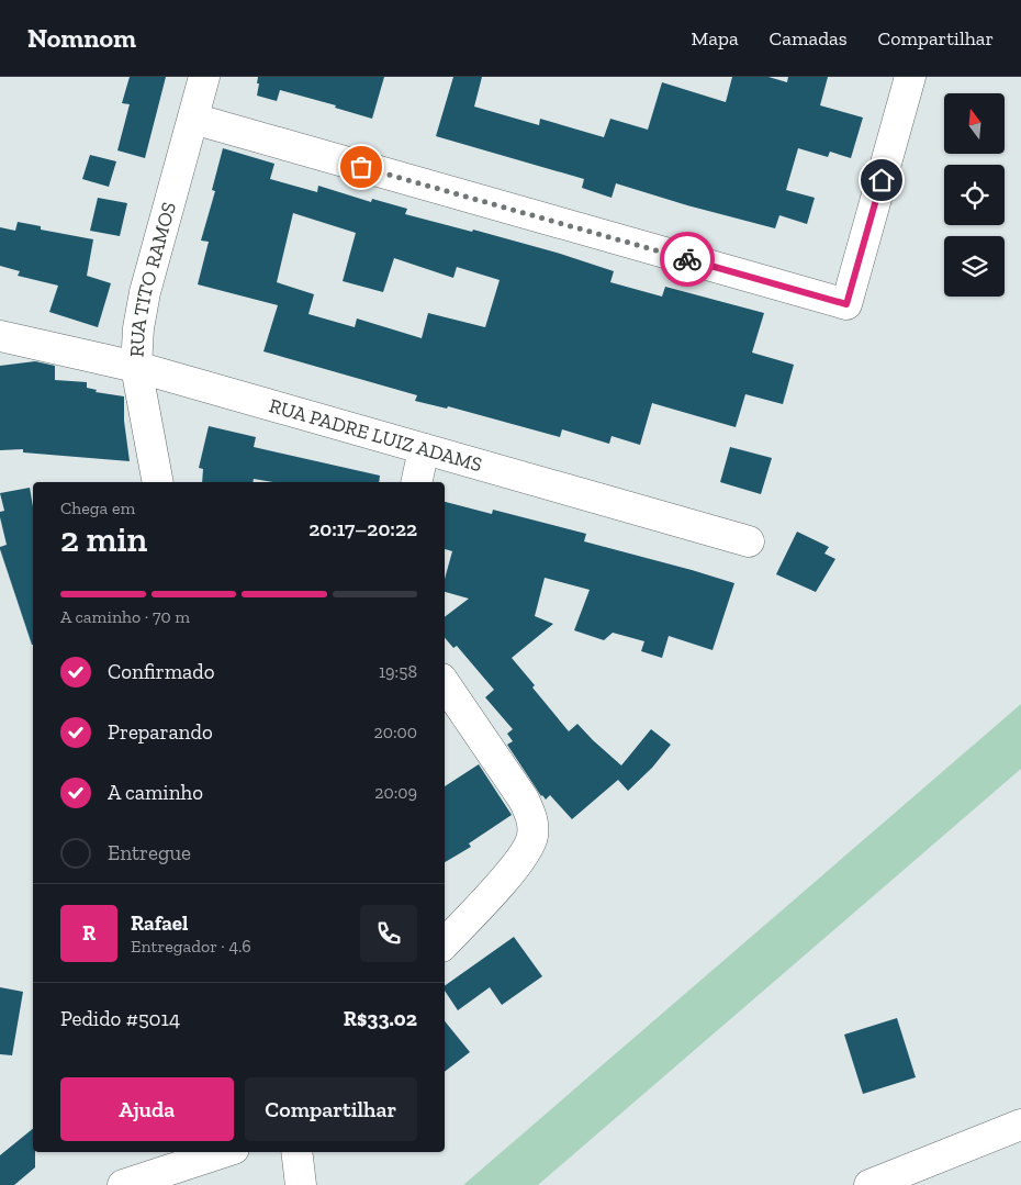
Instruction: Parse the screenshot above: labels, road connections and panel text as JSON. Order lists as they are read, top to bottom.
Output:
{
  "streets": {
    "street": ["RUA TITO RAMOS", "RUA PADRE LUIZ ADAMS"]
  },
  "crossings": [
    ["RUA TITO RAMOS", "RUA PADRE LUIZ ADAMS"]
  ],
  "north": "top",
  "page": {
    "header": "Nomnom",
    "nav": ["Mapa", "Camadas", "Compartilhar"],
    "heading": ["2 min", "Chega em", "20:17–20:22"],
    "panel": [
      "Rafael",
      "Entregador · 4.6",
      "Pedido #5014",
      "R$33.02"
    ],
    "bar": "A caminho · 70 m",
    "list": [
      ["Confirmado", "19:58"],
      ["Preparando", "20:00"],
      ["A caminho", "20:09"],
      "Entregue"
    ],
    "round": "R",
    "buttons": ["Ajuda", "Compartilhar"]
  }
}
